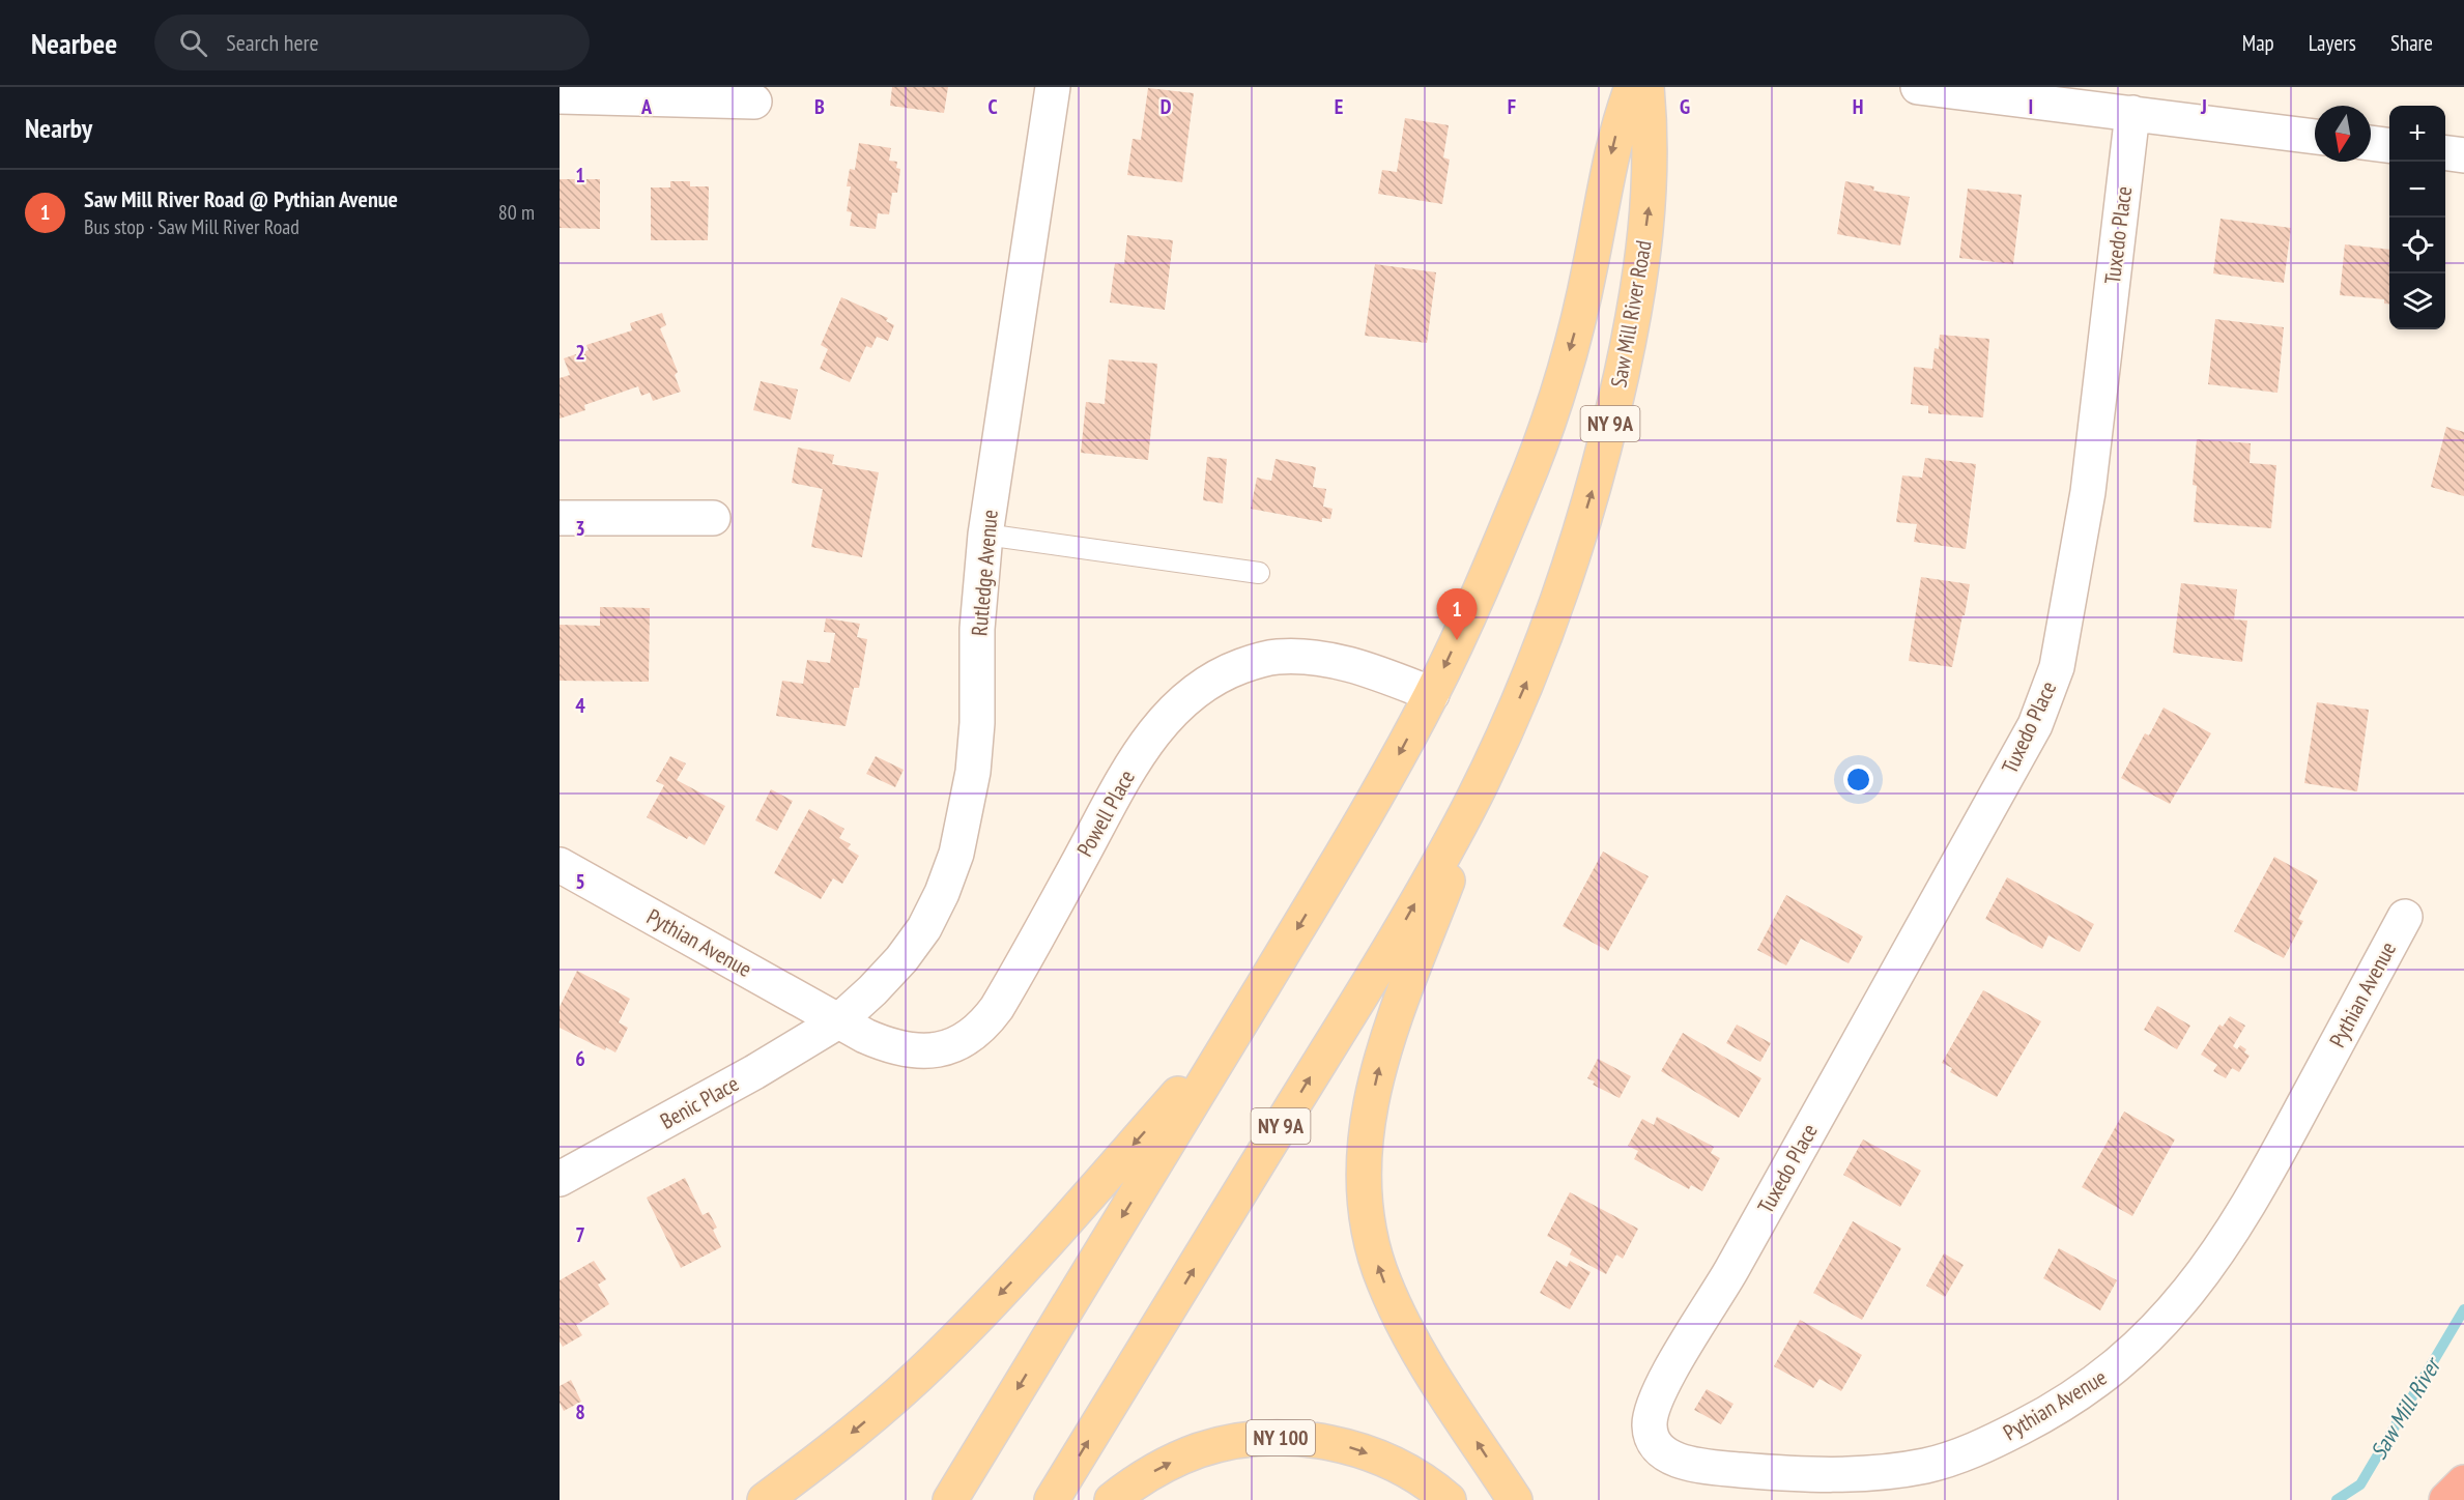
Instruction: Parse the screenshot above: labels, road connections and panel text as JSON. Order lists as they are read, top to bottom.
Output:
{
  "streets": {
    "main road": ["Saw Mill River Road", "NY 9A", "NY 100"],
    "street": [
      "Tuxedo Place",
      "Rutledge Avenue",
      "Powell Place",
      "Pythian Avenue",
      "Benic Place"
    ]
  },
  "crossings": [
    ["Tuxedo Place", "Pythian Avenue"],
    ["Saw Mill River Road", "NY 9A"],
    ["NY 9A", "Powell Place"],
    ["Rutledge Avenue", "Powell Place"],
    ["Rutledge Avenue", "Pythian Avenue"],
    ["Rutledge Avenue", "Benic Place"],
    ["Powell Place", "Pythian Avenue"],
    ["Powell Place", "Benic Place"],
    ["Pythian Avenue", "Benic Place"]
  ],
  "water": ["Saw Mill River"],
  "north": "bottom",
  "page": {
    "header": "Nearbee",
    "search": "Search here",
    "nav": ["Map", "Layers", "Share"],
    "heading": "Nearby",
    "map_buttons": ["+", "−"],
    "list": [
      {
        "mark": "1",
        "name": "Saw Mill River Road @ Pythian Avenue",
        "note": "Bus stop · Saw Mill River Road",
        "value": "80 m"
      }
    ],
    "pins": "1"
  },
  "grid": {
    "columns": [
      "A",
      "B",
      "C",
      "D",
      "E",
      "F",
      "G",
      "H",
      "I",
      "J"
    ],
    "rows": [
      "1",
      "2",
      "3",
      "4",
      "5",
      "6",
      "7",
      "8"
    ]
  }
}
